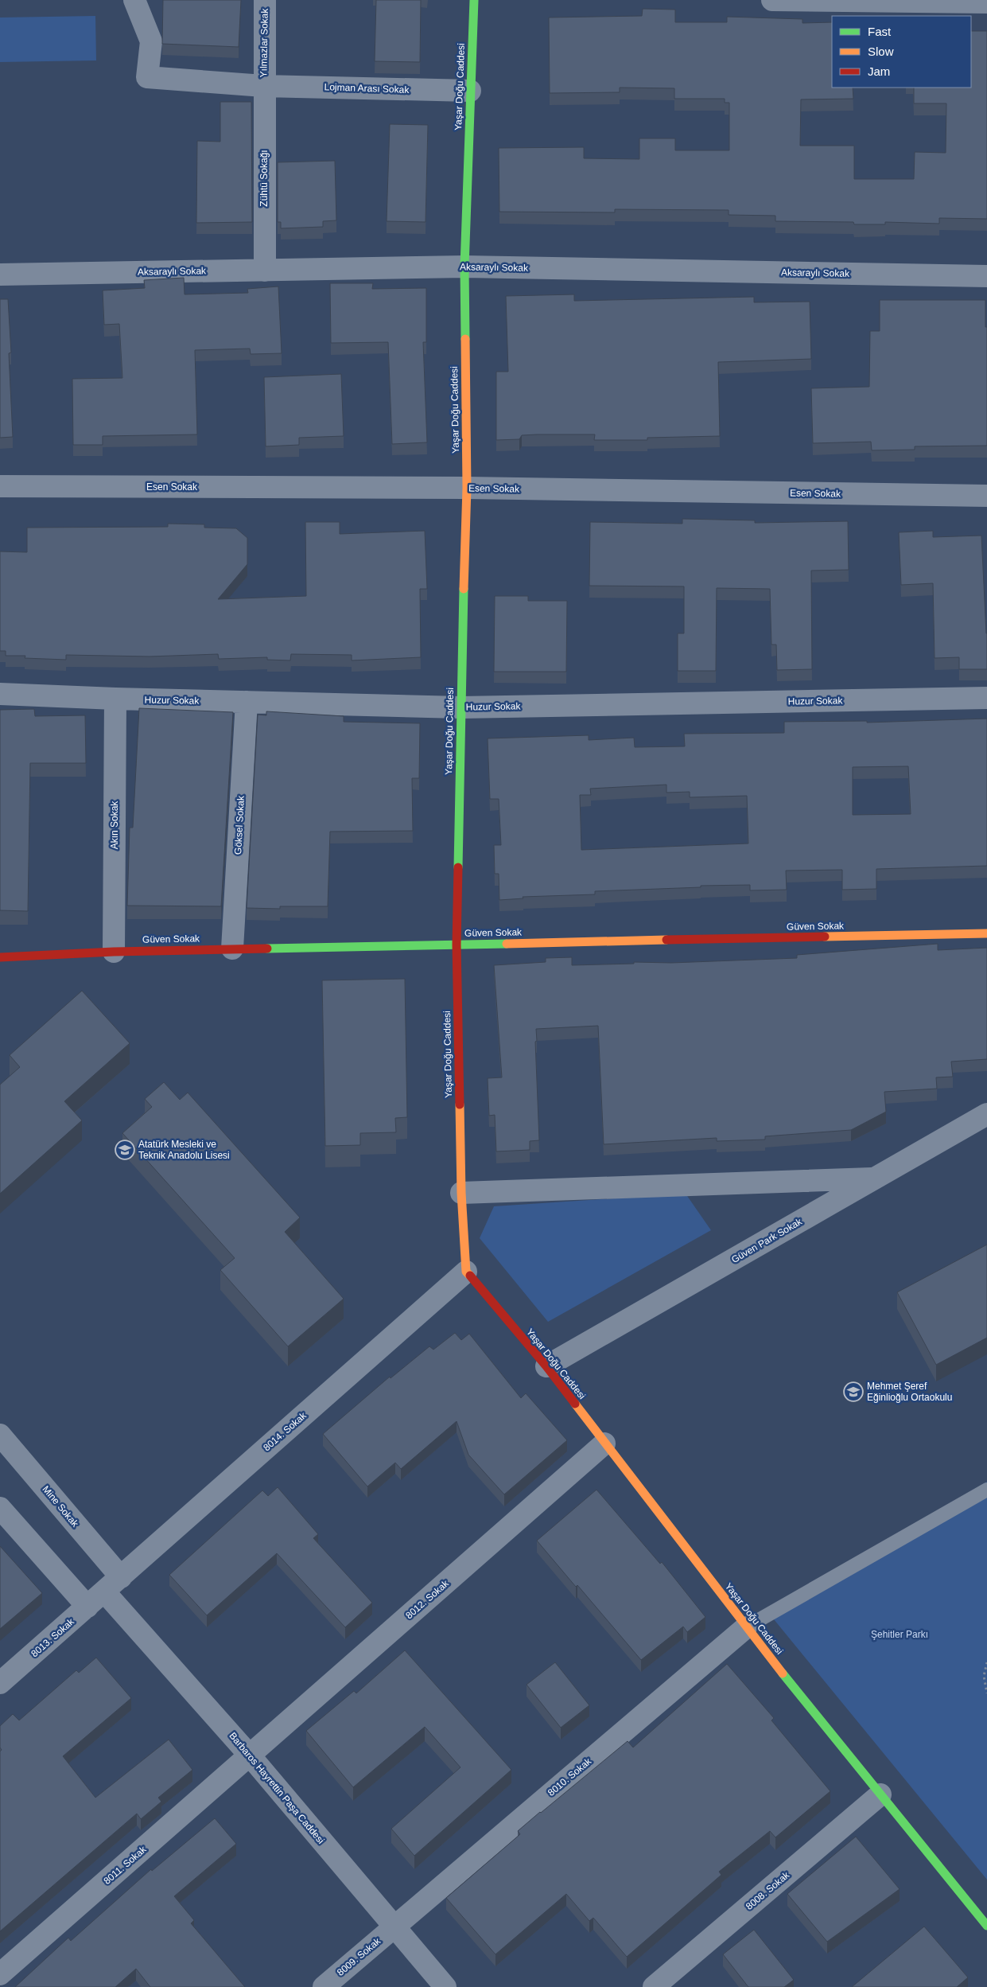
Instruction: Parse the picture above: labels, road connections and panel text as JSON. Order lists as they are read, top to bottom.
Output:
{
  "streets": {
    "street": [
      "Yılmazlar Sokak",
      "Yaşar Doğu Caddesi",
      "Lojman Arası Sokak",
      "Zühtü Sokağı",
      "Aksaraylı Sokak",
      "Esen Sokak",
      "Huzur Sokak",
      "Akın Sokak",
      "Göksel Sokak",
      "Güven Sokak",
      "Güven Park Sokak",
      "8014. Sokak",
      "Mine Sokak",
      "8012. Sokak",
      "8013. Sokak",
      "8010. Sokak",
      "Barbaros Hayrettin Paşa Caddesi",
      "8011. Sokak",
      "8008. Sokak",
      "8009. Sokak"
    ]
  },
  "crossings": [
    ["Yılmazlar Sokak", "Lojman Arası Sokak"],
    ["Yılmazlar Sokak", "Zühtü Sokağı"],
    ["Yaşar Doğu Caddesi", "Lojman Arası Sokak"],
    ["Yaşar Doğu Caddesi", "Aksaraylı Sokak"],
    ["Yaşar Doğu Caddesi", "Esen Sokak"],
    ["Yaşar Doğu Caddesi", "Huzur Sokak"],
    ["Yaşar Doğu Caddesi", "Güven Sokak"],
    ["Yaşar Doğu Caddesi", "Güven Park Sokak"],
    ["Yaşar Doğu Caddesi", "8014. Sokak"],
    ["Yaşar Doğu Caddesi", "8012. Sokak"],
    ["Yaşar Doğu Caddesi", "8010. Sokak"],
    ["Yaşar Doğu Caddesi", "8008. Sokak"],
    ["Lojman Arası Sokak", "Zühtü Sokağı"],
    ["Zühtü Sokağı", "Aksaraylı Sokak"],
    ["Huzur Sokak", "Akın Sokak"],
    ["Huzur Sokak", "Göksel Sokak"],
    ["Akın Sokak", "Güven Sokak"],
    ["Göksel Sokak", "Güven Sokak"],
    ["8014. Sokak", "Mine Sokak"],
    ["8014. Sokak", "8013. Sokak"],
    ["8014. Sokak", "Barbaros Hayrettin Paşa Caddesi"],
    ["8012. Sokak", "Barbaros Hayrettin Paşa Caddesi"],
    ["8012. Sokak", "8011. Sokak"],
    ["8013. Sokak", "Barbaros Hayrettin Paşa Caddesi"],
    ["8010. Sokak", "Barbaros Hayrettin Paşa Caddesi"],
    ["8010. Sokak", "8009. Sokak"],
    ["Barbaros Hayrettin Paşa Caddesi", "8011. Sokak"],
    ["Barbaros Hayrettin Paşa Caddesi", "8009. Sokak"]
  ],
  "parks": ["Şehitler Parkı"],
  "places": {
    "school or university": ["Atatürk Mesleki ve Teknik Anadolu Lisesi", "Mehmet Şeref Eğinlioğlu Ortaokulu"]
  },
  "legend": ["Fast", "Slow", "Jam"]
}
